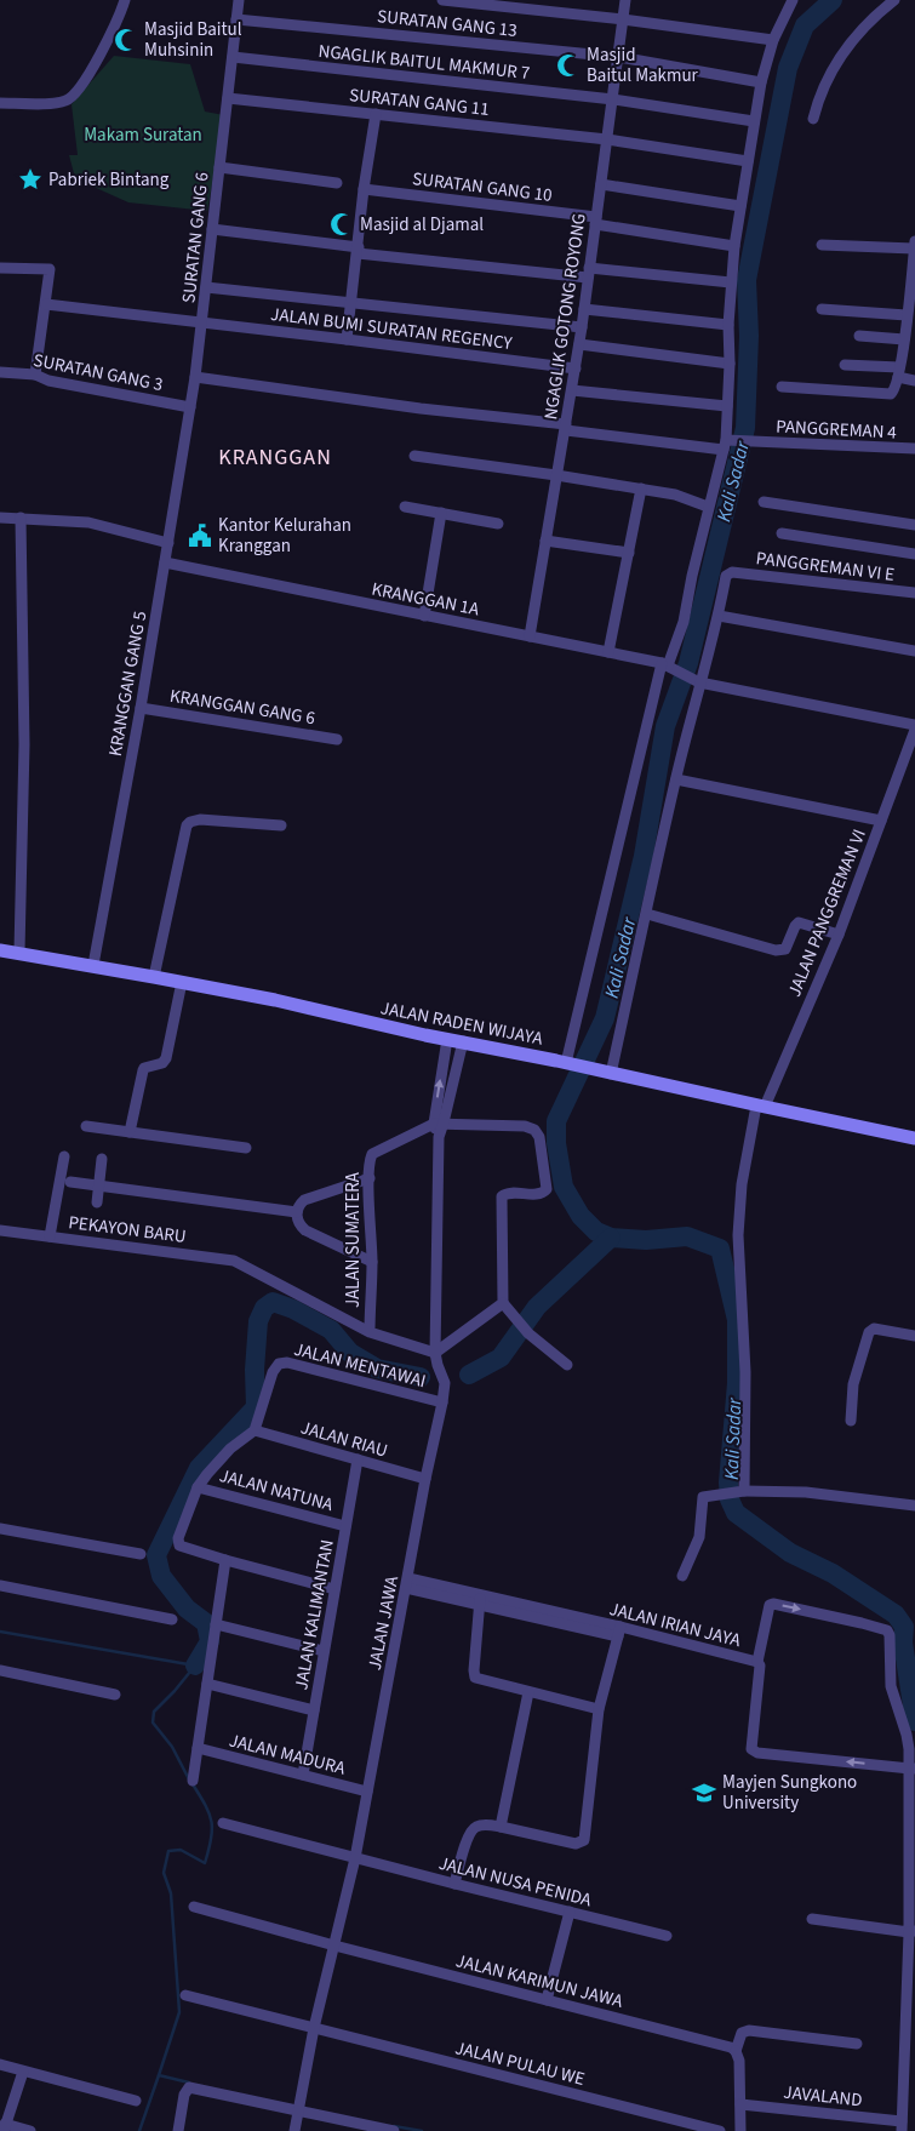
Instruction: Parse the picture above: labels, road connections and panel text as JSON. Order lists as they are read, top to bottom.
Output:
{
  "streets": {
    "main road": ["JALAN RADEN WIJAYA"],
    "street": [
      "SURATAN GANG 13",
      "NGAGLIK BAITUL MAKMUR 7",
      "SURATAN GANG 11",
      "SURATAN GANG 10",
      "SURATAN GANG 6",
      "NGAGLIK GOTONG ROYONG",
      "JALAN BUMI SURATAN REGENCY",
      "SURATAN GANG 3",
      "PANGGREMAN 4",
      "PANGGREMAN VI E",
      "KRANGGAN 1A",
      "KRANGGAN GANG 5",
      "KRANGGAN GANG 6",
      "JALAN PANGGREMAN VI",
      "PEKAYON BARU",
      "JALAN SUMATERA",
      "JALAN MENTAWAI",
      "JALAN RIAU",
      "JALAN NATUNA",
      "JALAN KALIMANTAN",
      "JALAN JAWA",
      "JALAN IRIAN JAYA",
      "JALAN MADURA",
      "JALAN NUSA PENIDA",
      "JALAN KARIMUN JAWA",
      "JALAN PULAU WE",
      "JAVALAND"
    ]
  },
  "crossings": [
    ["SURATAN GANG 13", "SURATAN GANG 6"],
    ["SURATAN GANG 13", "NGAGLIK GOTONG ROYONG"],
    ["NGAGLIK BAITUL MAKMUR 7", "SURATAN GANG 6"],
    ["NGAGLIK BAITUL MAKMUR 7", "NGAGLIK GOTONG ROYONG"],
    ["SURATAN GANG 11", "SURATAN GANG 6"],
    ["SURATAN GANG 11", "NGAGLIK GOTONG ROYONG"],
    ["SURATAN GANG 10", "NGAGLIK GOTONG ROYONG"],
    ["SURATAN GANG 6", "JALAN BUMI SURATAN REGENCY"],
    ["SURATAN GANG 6", "SURATAN GANG 3"],
    ["SURATAN GANG 6", "PANGGREMAN 4"],
    ["SURATAN GANG 6", "KRANGGAN GANG 5"],
    ["NGAGLIK GOTONG ROYONG", "JALAN BUMI SURATAN REGENCY"],
    ["NGAGLIK GOTONG ROYONG", "PANGGREMAN 4"],
    ["NGAGLIK GOTONG ROYONG", "KRANGGAN 1A"],
    ["SURATAN GANG 3", "KRANGGAN GANG 5"],
    ["KRANGGAN 1A", "KRANGGAN GANG 5"],
    ["KRANGGAN GANG 5", "KRANGGAN GANG 6"],
    ["KRANGGAN GANG 5", "JALAN RADEN WIJAYA"],
    ["JALAN PANGGREMAN VI", "JALAN RADEN WIJAYA"],
    ["JALAN RADEN WIJAYA", "JALAN JAWA"],
    ["PEKAYON BARU", "JALAN SUMATERA"],
    ["PEKAYON BARU", "JALAN JAWA"],
    ["JALAN SUMATERA", "JALAN JAWA"],
    ["JALAN MENTAWAI", "JALAN RIAU"],
    ["JALAN MENTAWAI", "JALAN JAWA"],
    ["JALAN RIAU", "JALAN KALIMANTAN"],
    ["JALAN RIAU", "JALAN JAWA"],
    ["JALAN NATUNA", "JALAN KALIMANTAN"],
    ["JALAN KALIMANTAN", "JALAN MADURA"],
    ["JALAN JAWA", "JALAN IRIAN JAYA"],
    ["JALAN JAWA", "JALAN MADURA"],
    ["JALAN JAWA", "JALAN NUSA PENIDA"],
    ["JALAN JAWA", "JALAN KARIMUN JAWA"],
    ["JALAN JAWA", "JALAN PULAU WE"]
  ],
  "districts": ["KRANGGAN"],
  "water": ["Kali Sadar"],
  "parks": ["Makam Suratan"],
  "places": {
    "mosque": ["Masjid Baitul Muhsinin", "Masjid Baitul Makmur", "Masjid al Djamal"],
    "place": ["Pabriek Bintang"],
    "public building": ["Kantor Kelurahan Kranggan"],
    "school or university": ["Mayjen Sungkono University"]
  }
}
